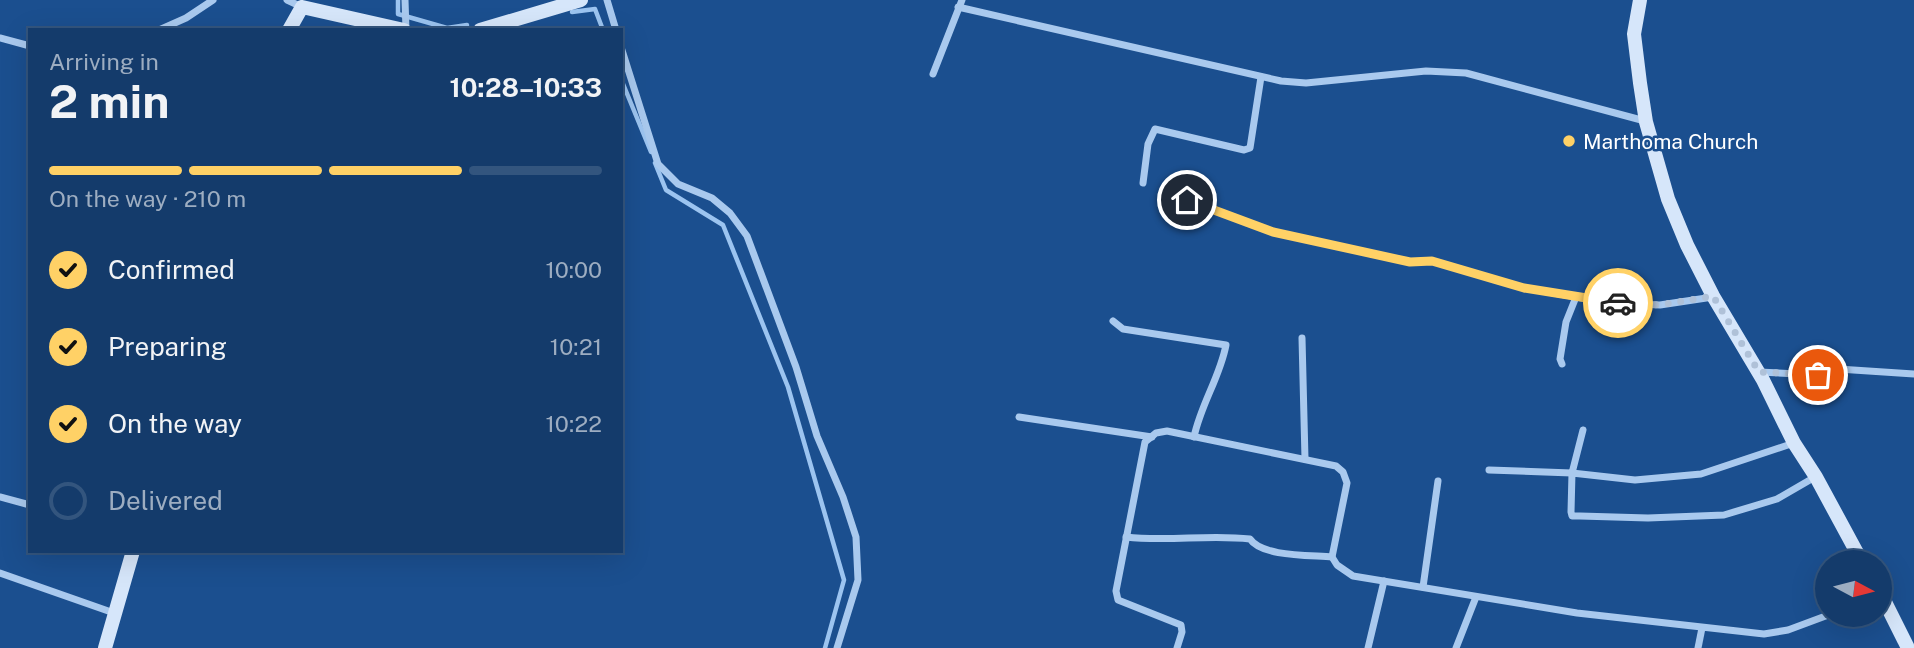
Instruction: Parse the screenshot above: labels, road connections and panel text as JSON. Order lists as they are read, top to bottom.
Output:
{
  "places": ["Marthoma Church"],
  "north": "right",
  "page": {
    "heading": ["2 min", "Arriving in", "10:28–10:33"],
    "bar": "On the way · 210 m",
    "list": [
      ["Confirmed", "10:00"],
      ["Preparing", "10:21"],
      ["On the way", "10:22"],
      "Delivered"
    ]
  }
}
